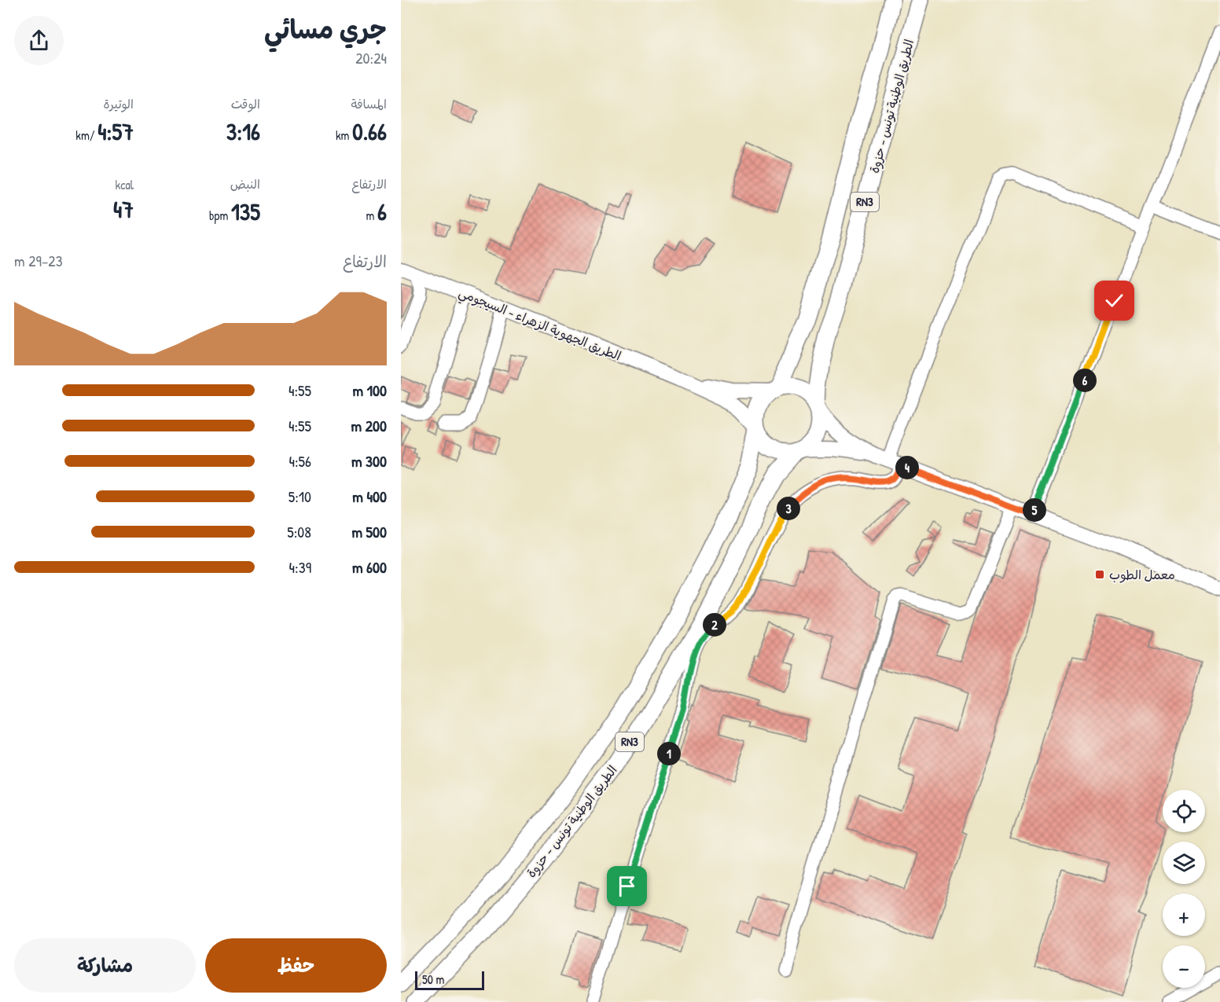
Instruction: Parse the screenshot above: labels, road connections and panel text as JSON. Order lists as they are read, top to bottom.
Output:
{
  "streets": {
    "highway": ["الطريق الوطنية تونس - حزوة", "RN3"],
    "main road": ["الطريق الجهوية الزهراء - السيجومي"]
  },
  "crossings": [
    ["الطريق الوطنية تونس - حزوة", "RN3"],
    ["الطريق الوطنية تونس - حزوة", "الطريق الجهوية الزهراء - السيجومي"],
    ["RN3", "الطريق الجهوية الزهراء - السيجومي"]
  ],
  "places": {
    "transit": ["معمل الطوب"]
  },
  "scale_bar": "50 m",
  "page": {
    "heading": ["جري مسائي", "20:24"],
    "stats": [
      ["المسافة", "0.66 km"],
      ["الوقت", "3:16"],
      ["الوتيرة", "4:57 /km"],
      ["الارتفاع", "6 m"],
      ["النبض", "135 bpm"],
      ["kcal", "47"]
    ],
    "chart": ["الارتفاع", "23–29 m"],
    "pins": [
      "6",
      "4",
      "3",
      "5",
      "2",
      "1"
    ],
    "list": [
      {
        "name": "100 m",
        "note": "4:55"
      },
      {
        "name": "200 m",
        "note": "4:55"
      },
      {
        "name": "300 m",
        "note": "4:56"
      },
      {
        "name": "400 m",
        "note": "5:10"
      },
      {
        "name": "500 m",
        "note": "5:08"
      },
      {
        "name": "600 m",
        "note": "4:39"
      }
    ],
    "map_buttons": ["+", "−"],
    "buttons": ["حفظ", "مشاركة"],
    "scale": "50 m"
  }
}
